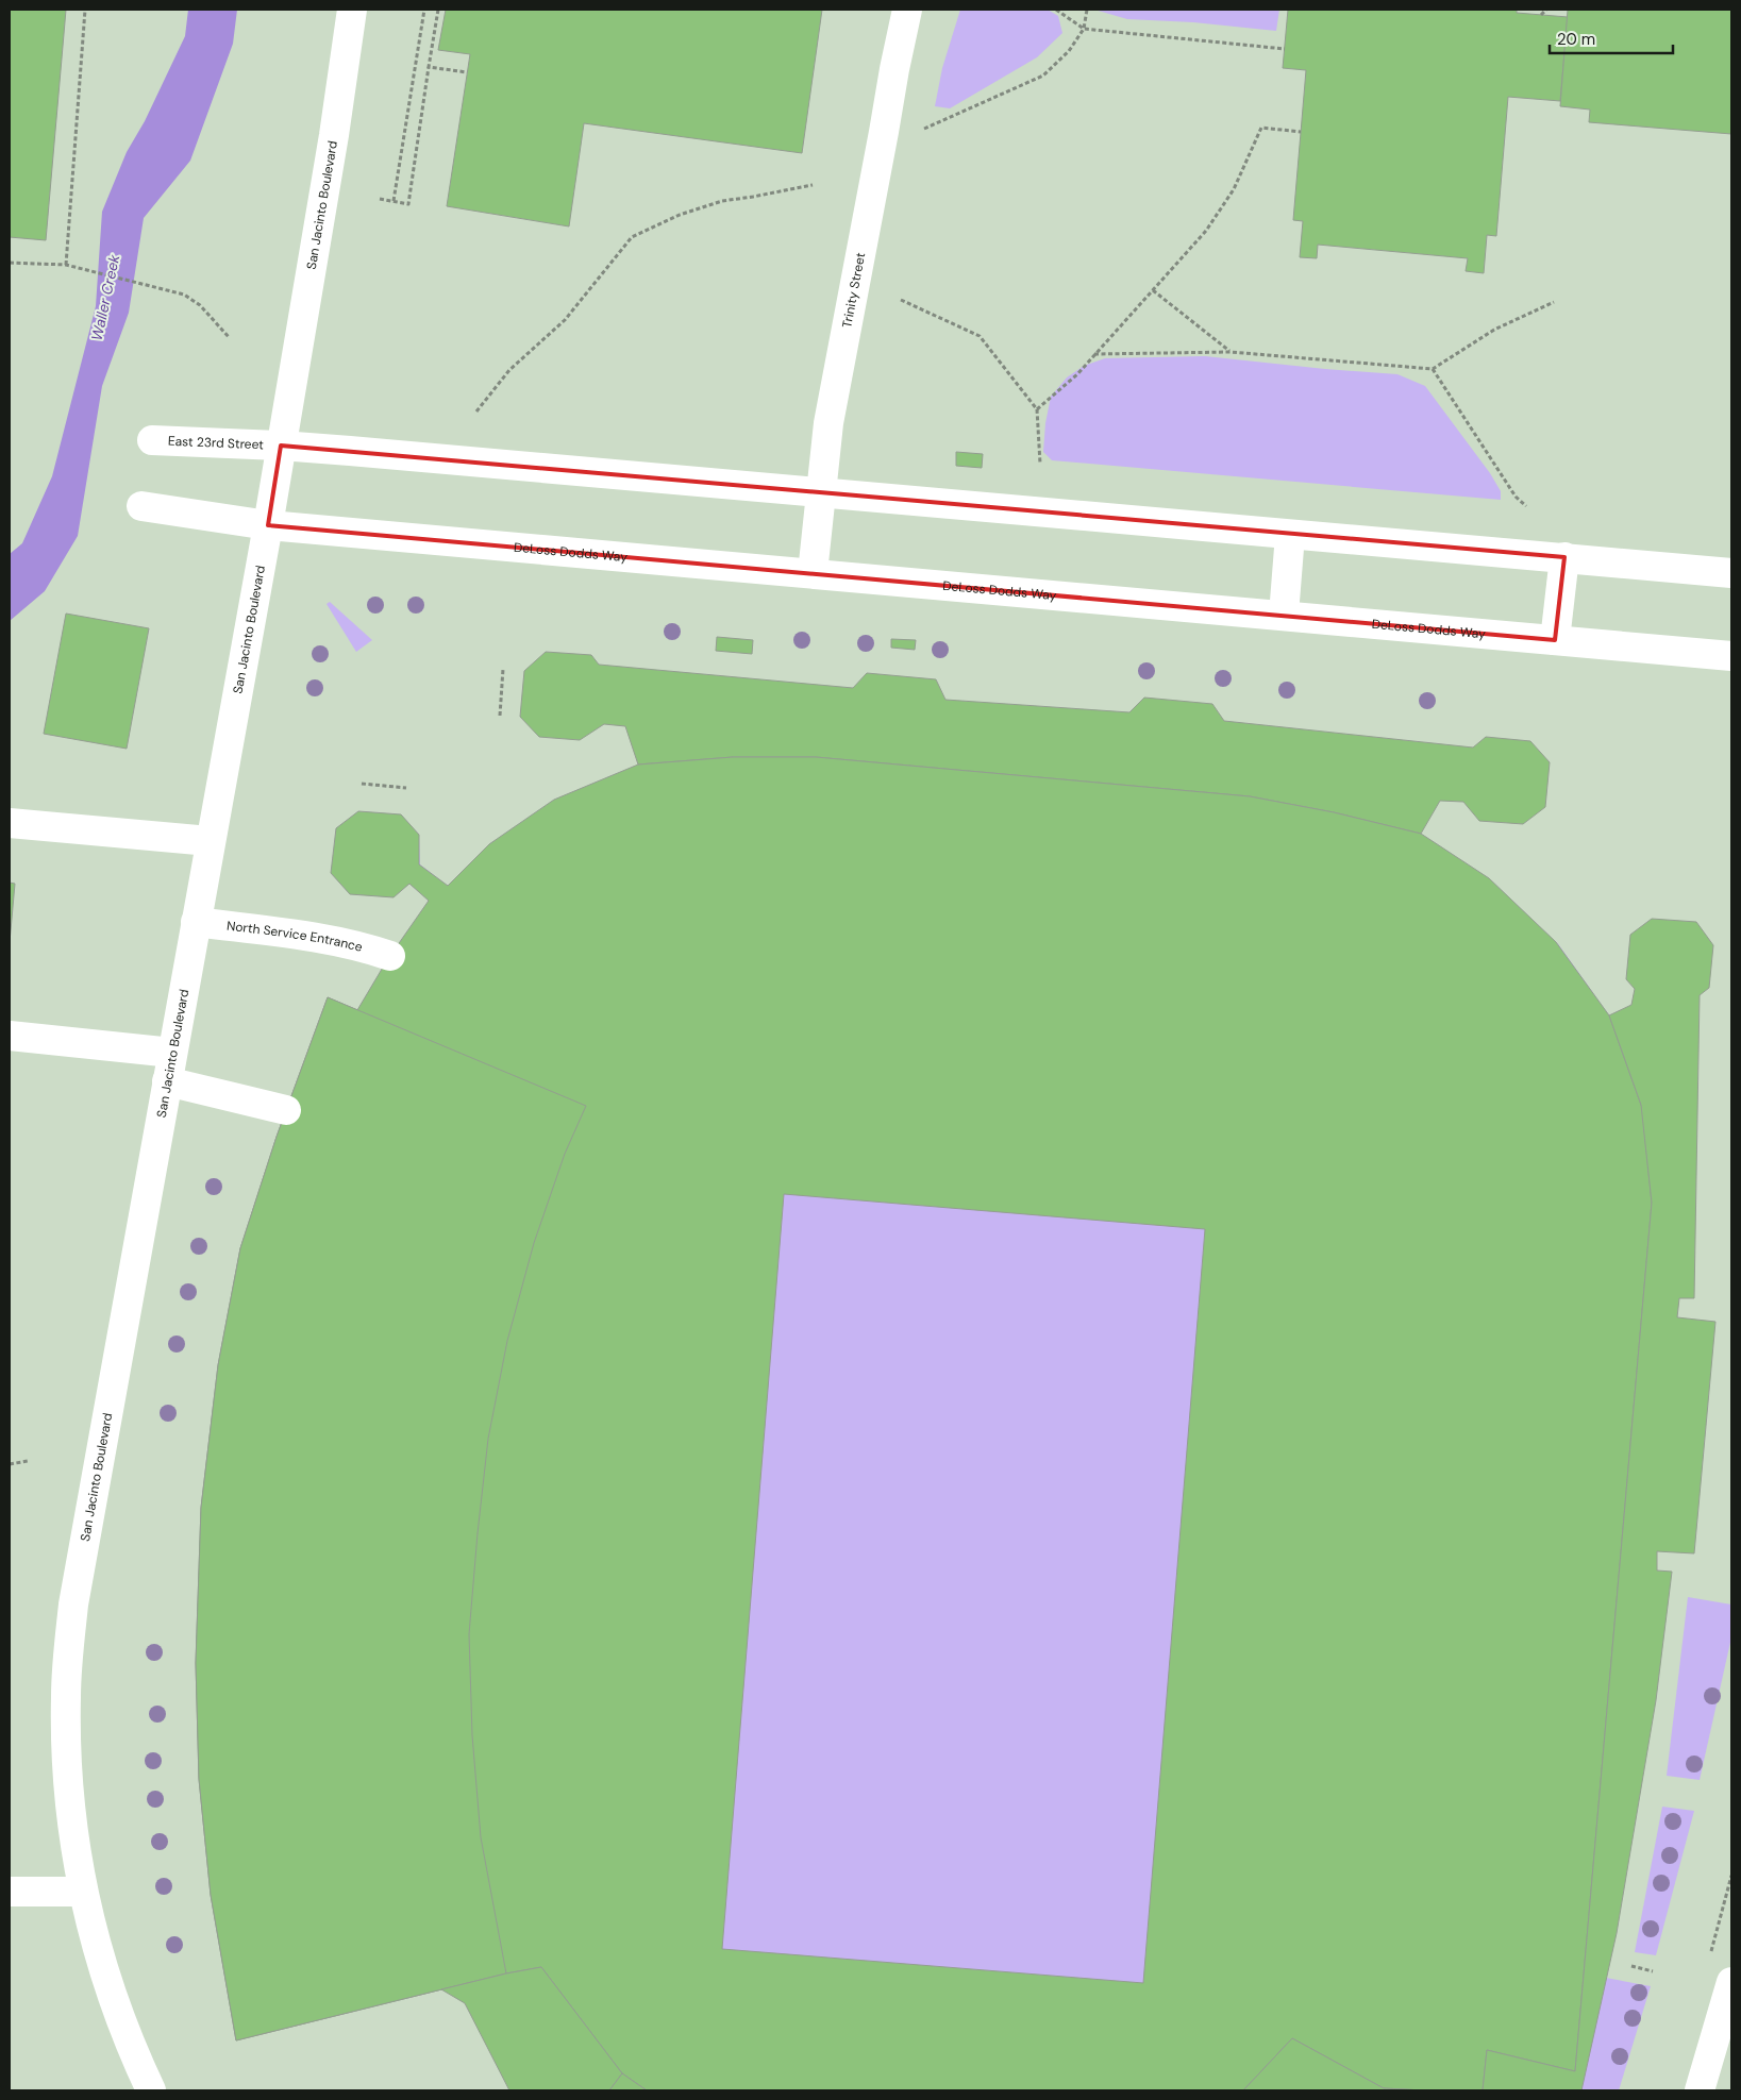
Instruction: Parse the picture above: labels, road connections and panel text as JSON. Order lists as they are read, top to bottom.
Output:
{
  "streets": {
    "street": [
      "San Jacinto Boulevard",
      "Trinity Street",
      "East 23rd Street",
      "DeLoss Dodds Way",
      "North Service Entrance"
    ]
  },
  "crossings": [
    ["San Jacinto Boulevard", "East 23rd Street"],
    ["San Jacinto Boulevard", "DeLoss Dodds Way"],
    ["San Jacinto Boulevard", "North Service Entrance"],
    ["Trinity Street", "DeLoss Dodds Way"]
  ],
  "water": ["Waller Creek"],
  "scale_bar": "20 m"
}
